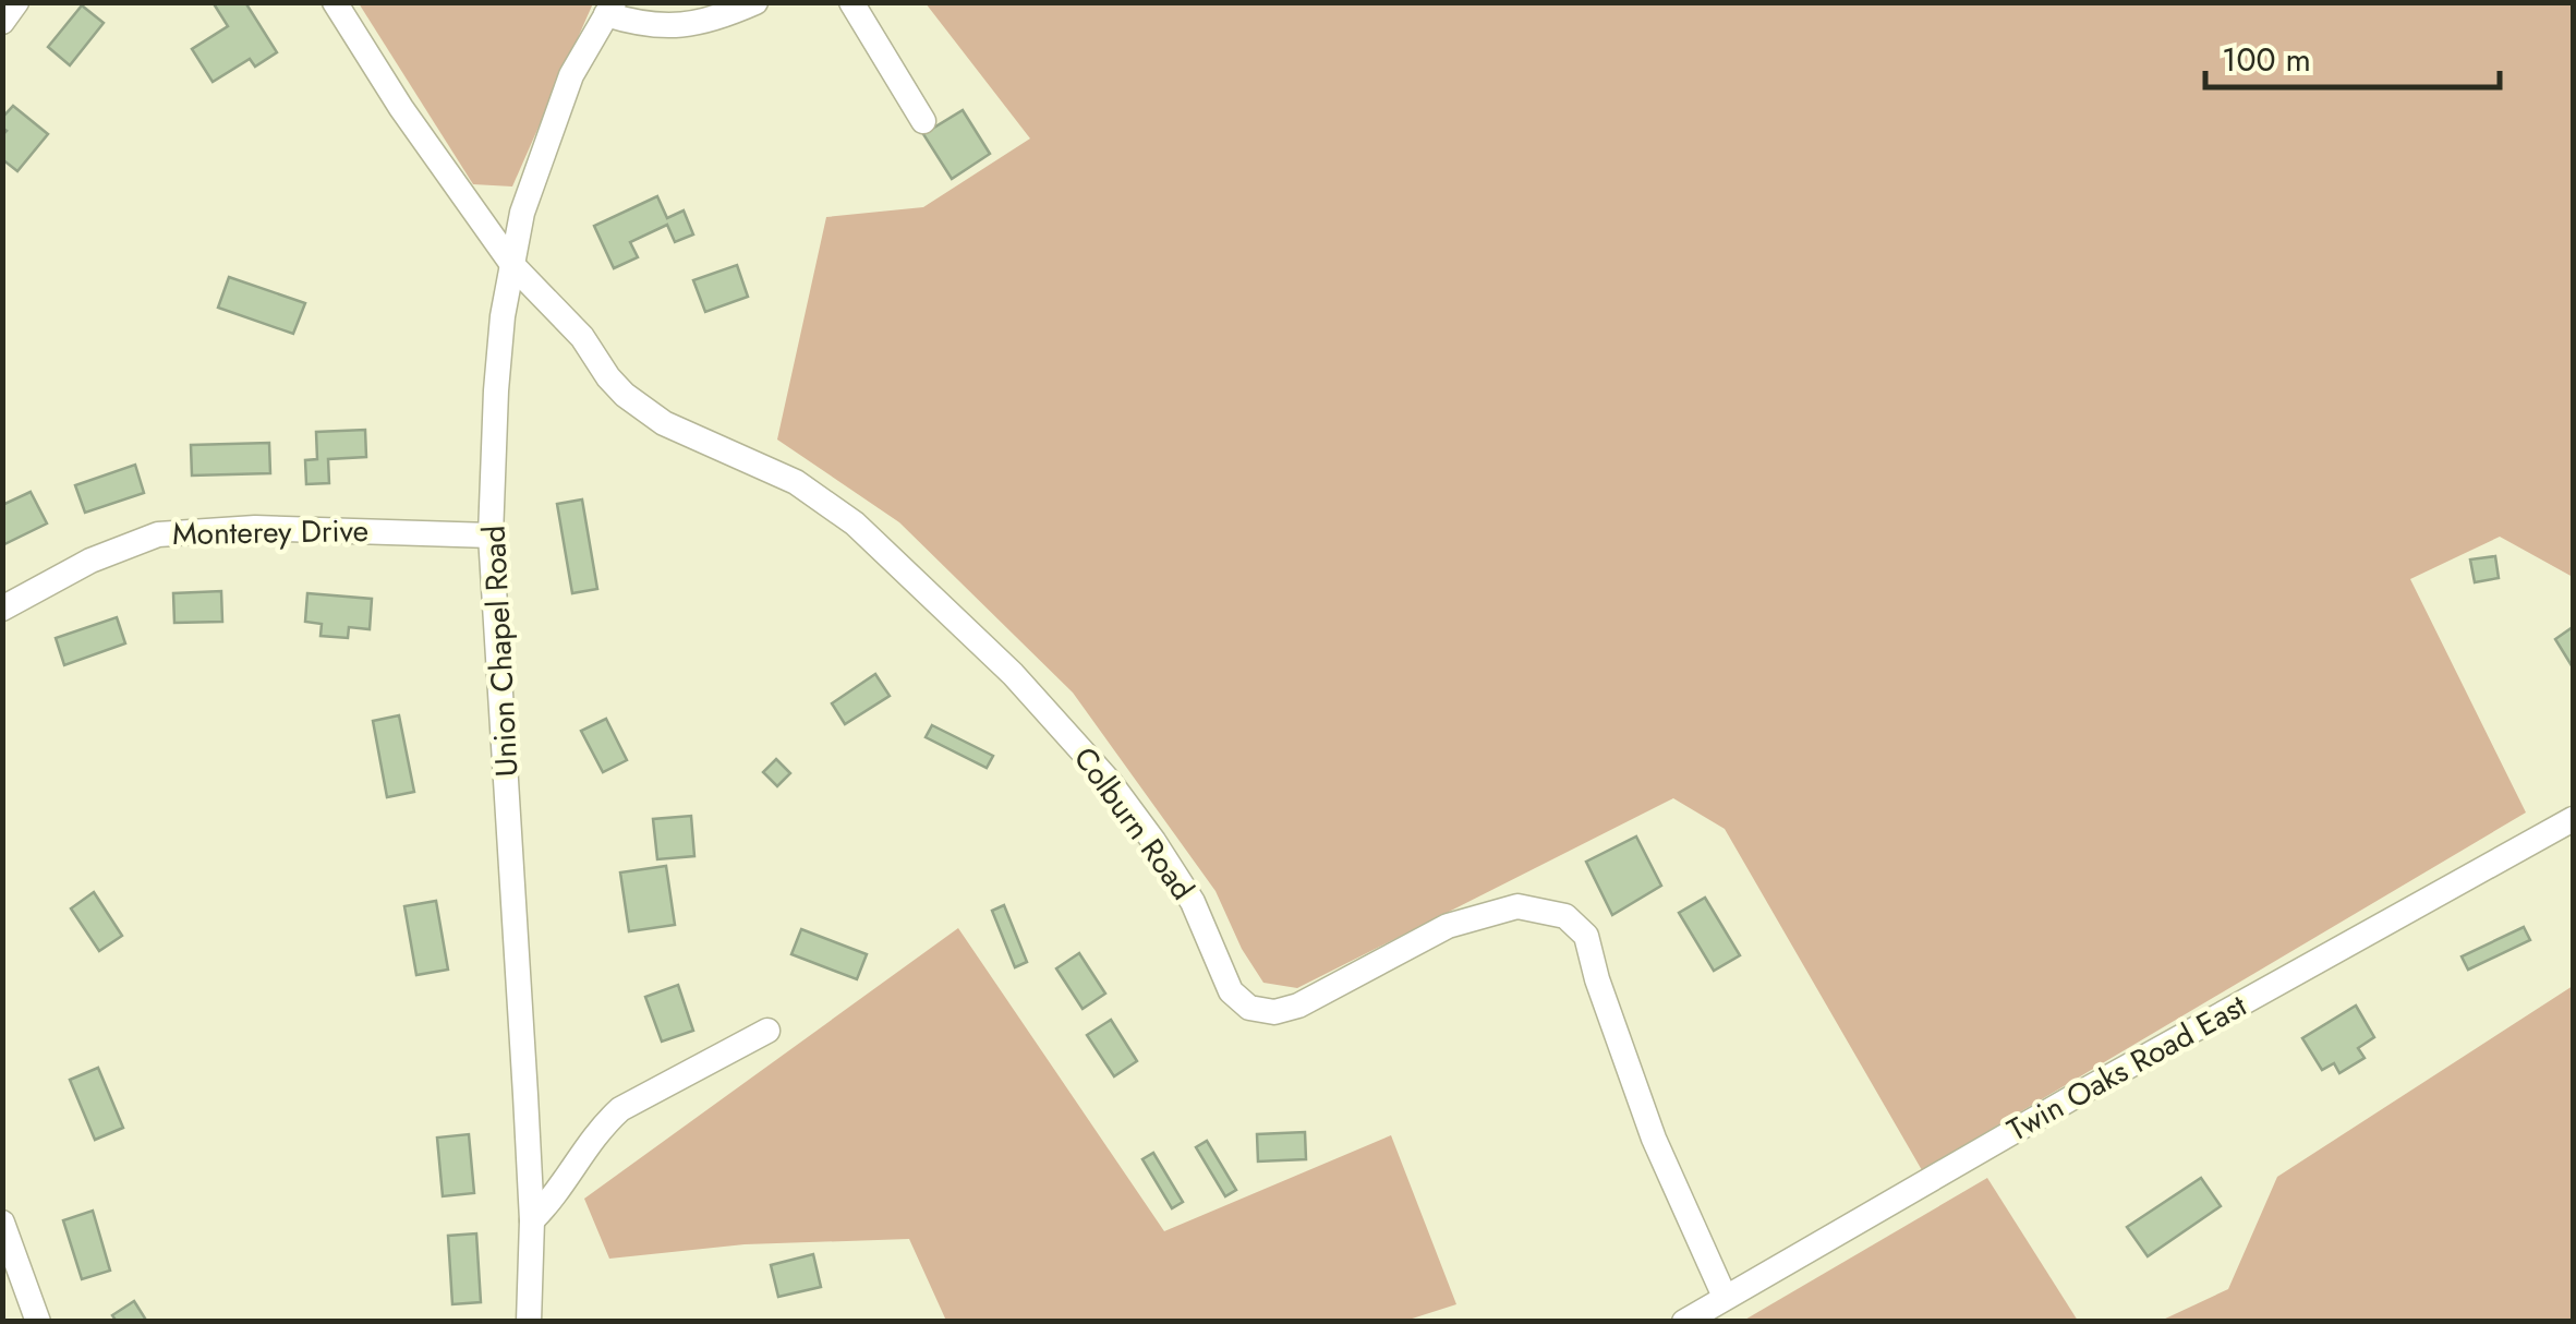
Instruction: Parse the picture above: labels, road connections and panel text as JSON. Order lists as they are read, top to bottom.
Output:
{
  "streets": {
    "street": [
      "Monterey Drive",
      "Union Chapel Road",
      "Colburn Road",
      "Twin Oaks Road East"
    ]
  },
  "crossings": [
    ["Monterey Drive", "Union Chapel Road"],
    ["Union Chapel Road", "Colburn Road"],
    ["Colburn Road", "Twin Oaks Road East"]
  ],
  "scale_bar": "100 m"
}
